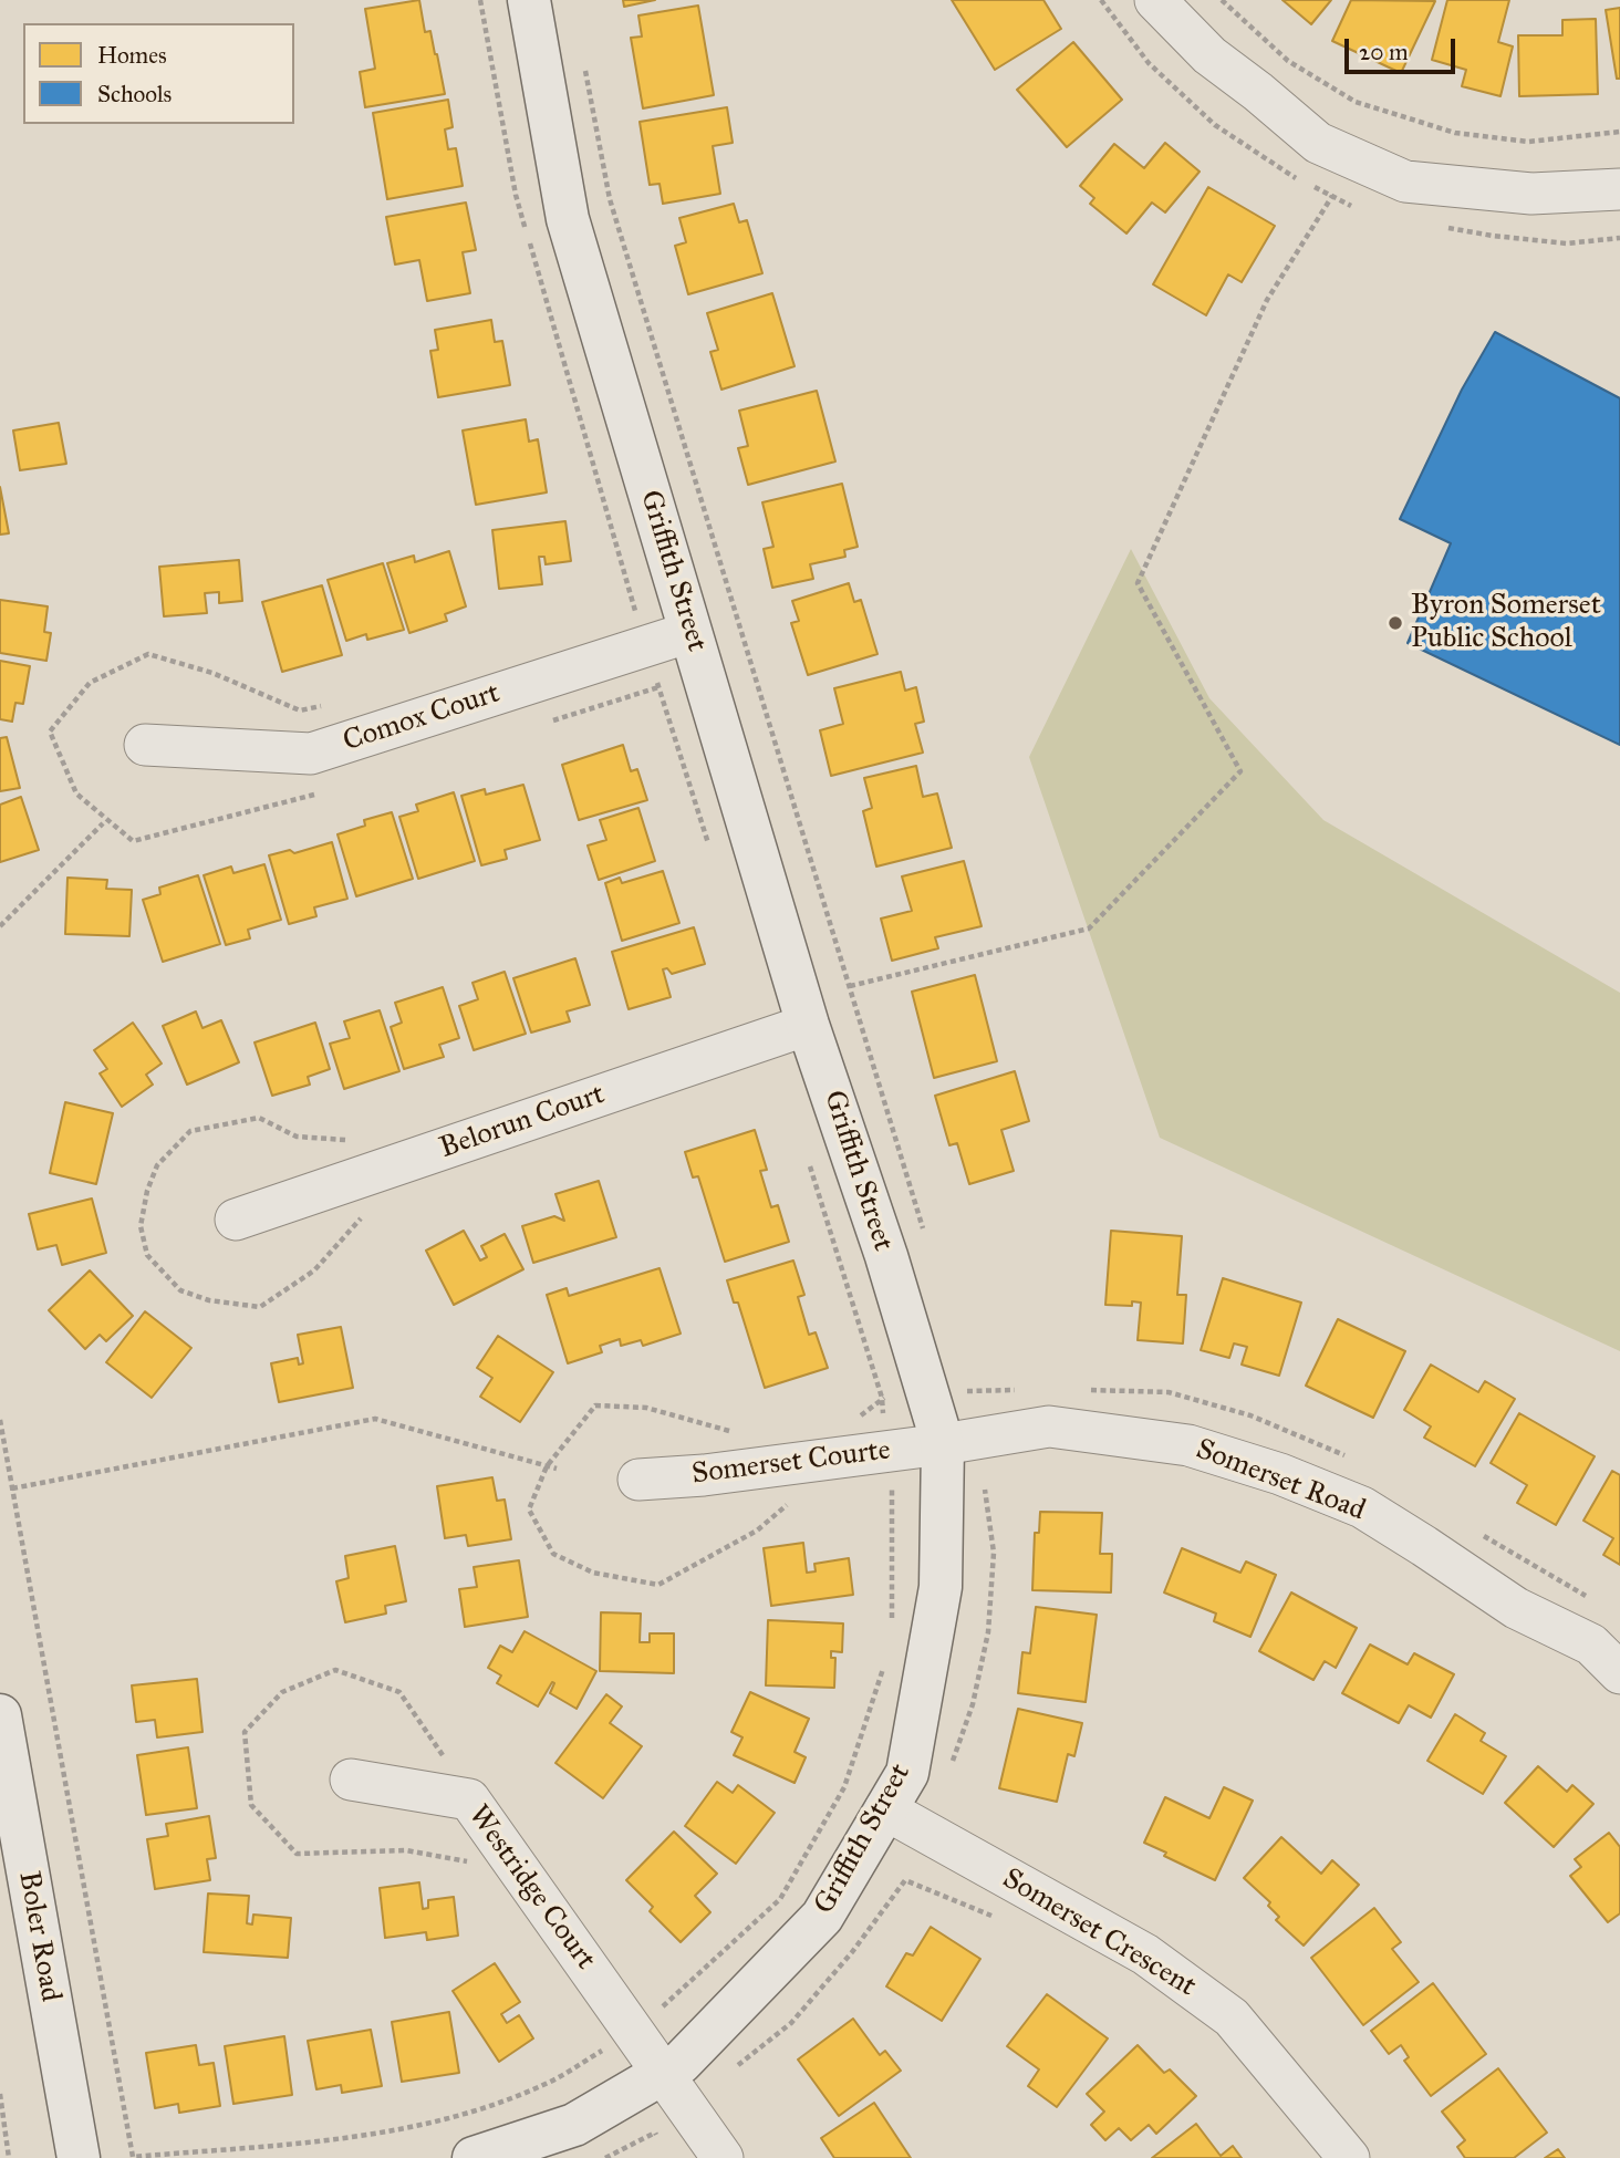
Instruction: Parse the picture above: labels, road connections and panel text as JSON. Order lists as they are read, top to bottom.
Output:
{
  "streets": {
    "street": [
      "Griffith Street",
      "Comox Court",
      "Belorun Court",
      "Somerset Courte",
      "Somerset Road",
      "Westridge Court",
      "Somerset Crescent",
      "Boler Road"
    ]
  },
  "crossings": [
    ["Griffith Street", "Comox Court"],
    ["Griffith Street", "Belorun Court"],
    ["Griffith Street", "Somerset Courte"],
    ["Griffith Street", "Somerset Road"],
    ["Griffith Street", "Westridge Court"],
    ["Griffith Street", "Somerset Crescent"],
    ["Somerset Courte", "Somerset Road"]
  ],
  "places": ["Byron Somerset Public School"],
  "legend": ["Homes", "Schools"],
  "scale_bar": "20 m"
}
